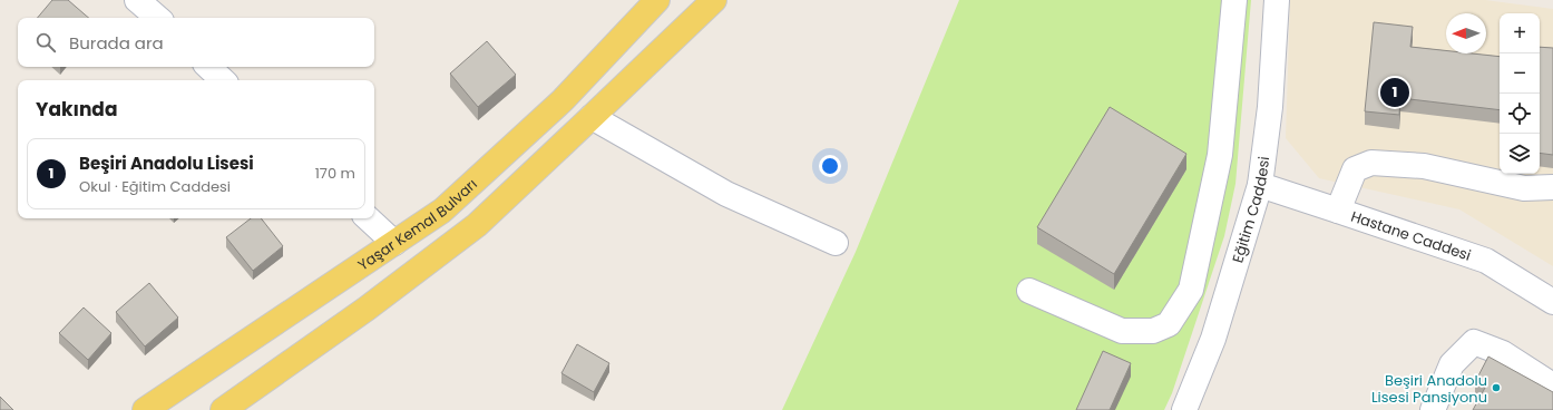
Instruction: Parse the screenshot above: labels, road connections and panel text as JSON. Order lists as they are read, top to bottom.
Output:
{
  "streets": {
    "main road": ["Yaşar Kemal Bulvarı"],
    "street": ["Eğitim Caddesi", "Hastane Caddesi"]
  },
  "crossings": [
    ["Eğitim Caddesi", "Hastane Caddesi"]
  ],
  "places": ["Beşiri Anadolu Lisesi Pansiyonu"],
  "north": "left",
  "page": {
    "map_buttons": ["+", "−"],
    "search": "Burada ara",
    "pins": "1",
    "heading": "Yakında",
    "list": [
      {
        "mark": "1",
        "name": "Beşiri Anadolu Lisesi",
        "note": "Okul · Eğitim Caddesi",
        "value": "170 m"
      }
    ]
  }
}
